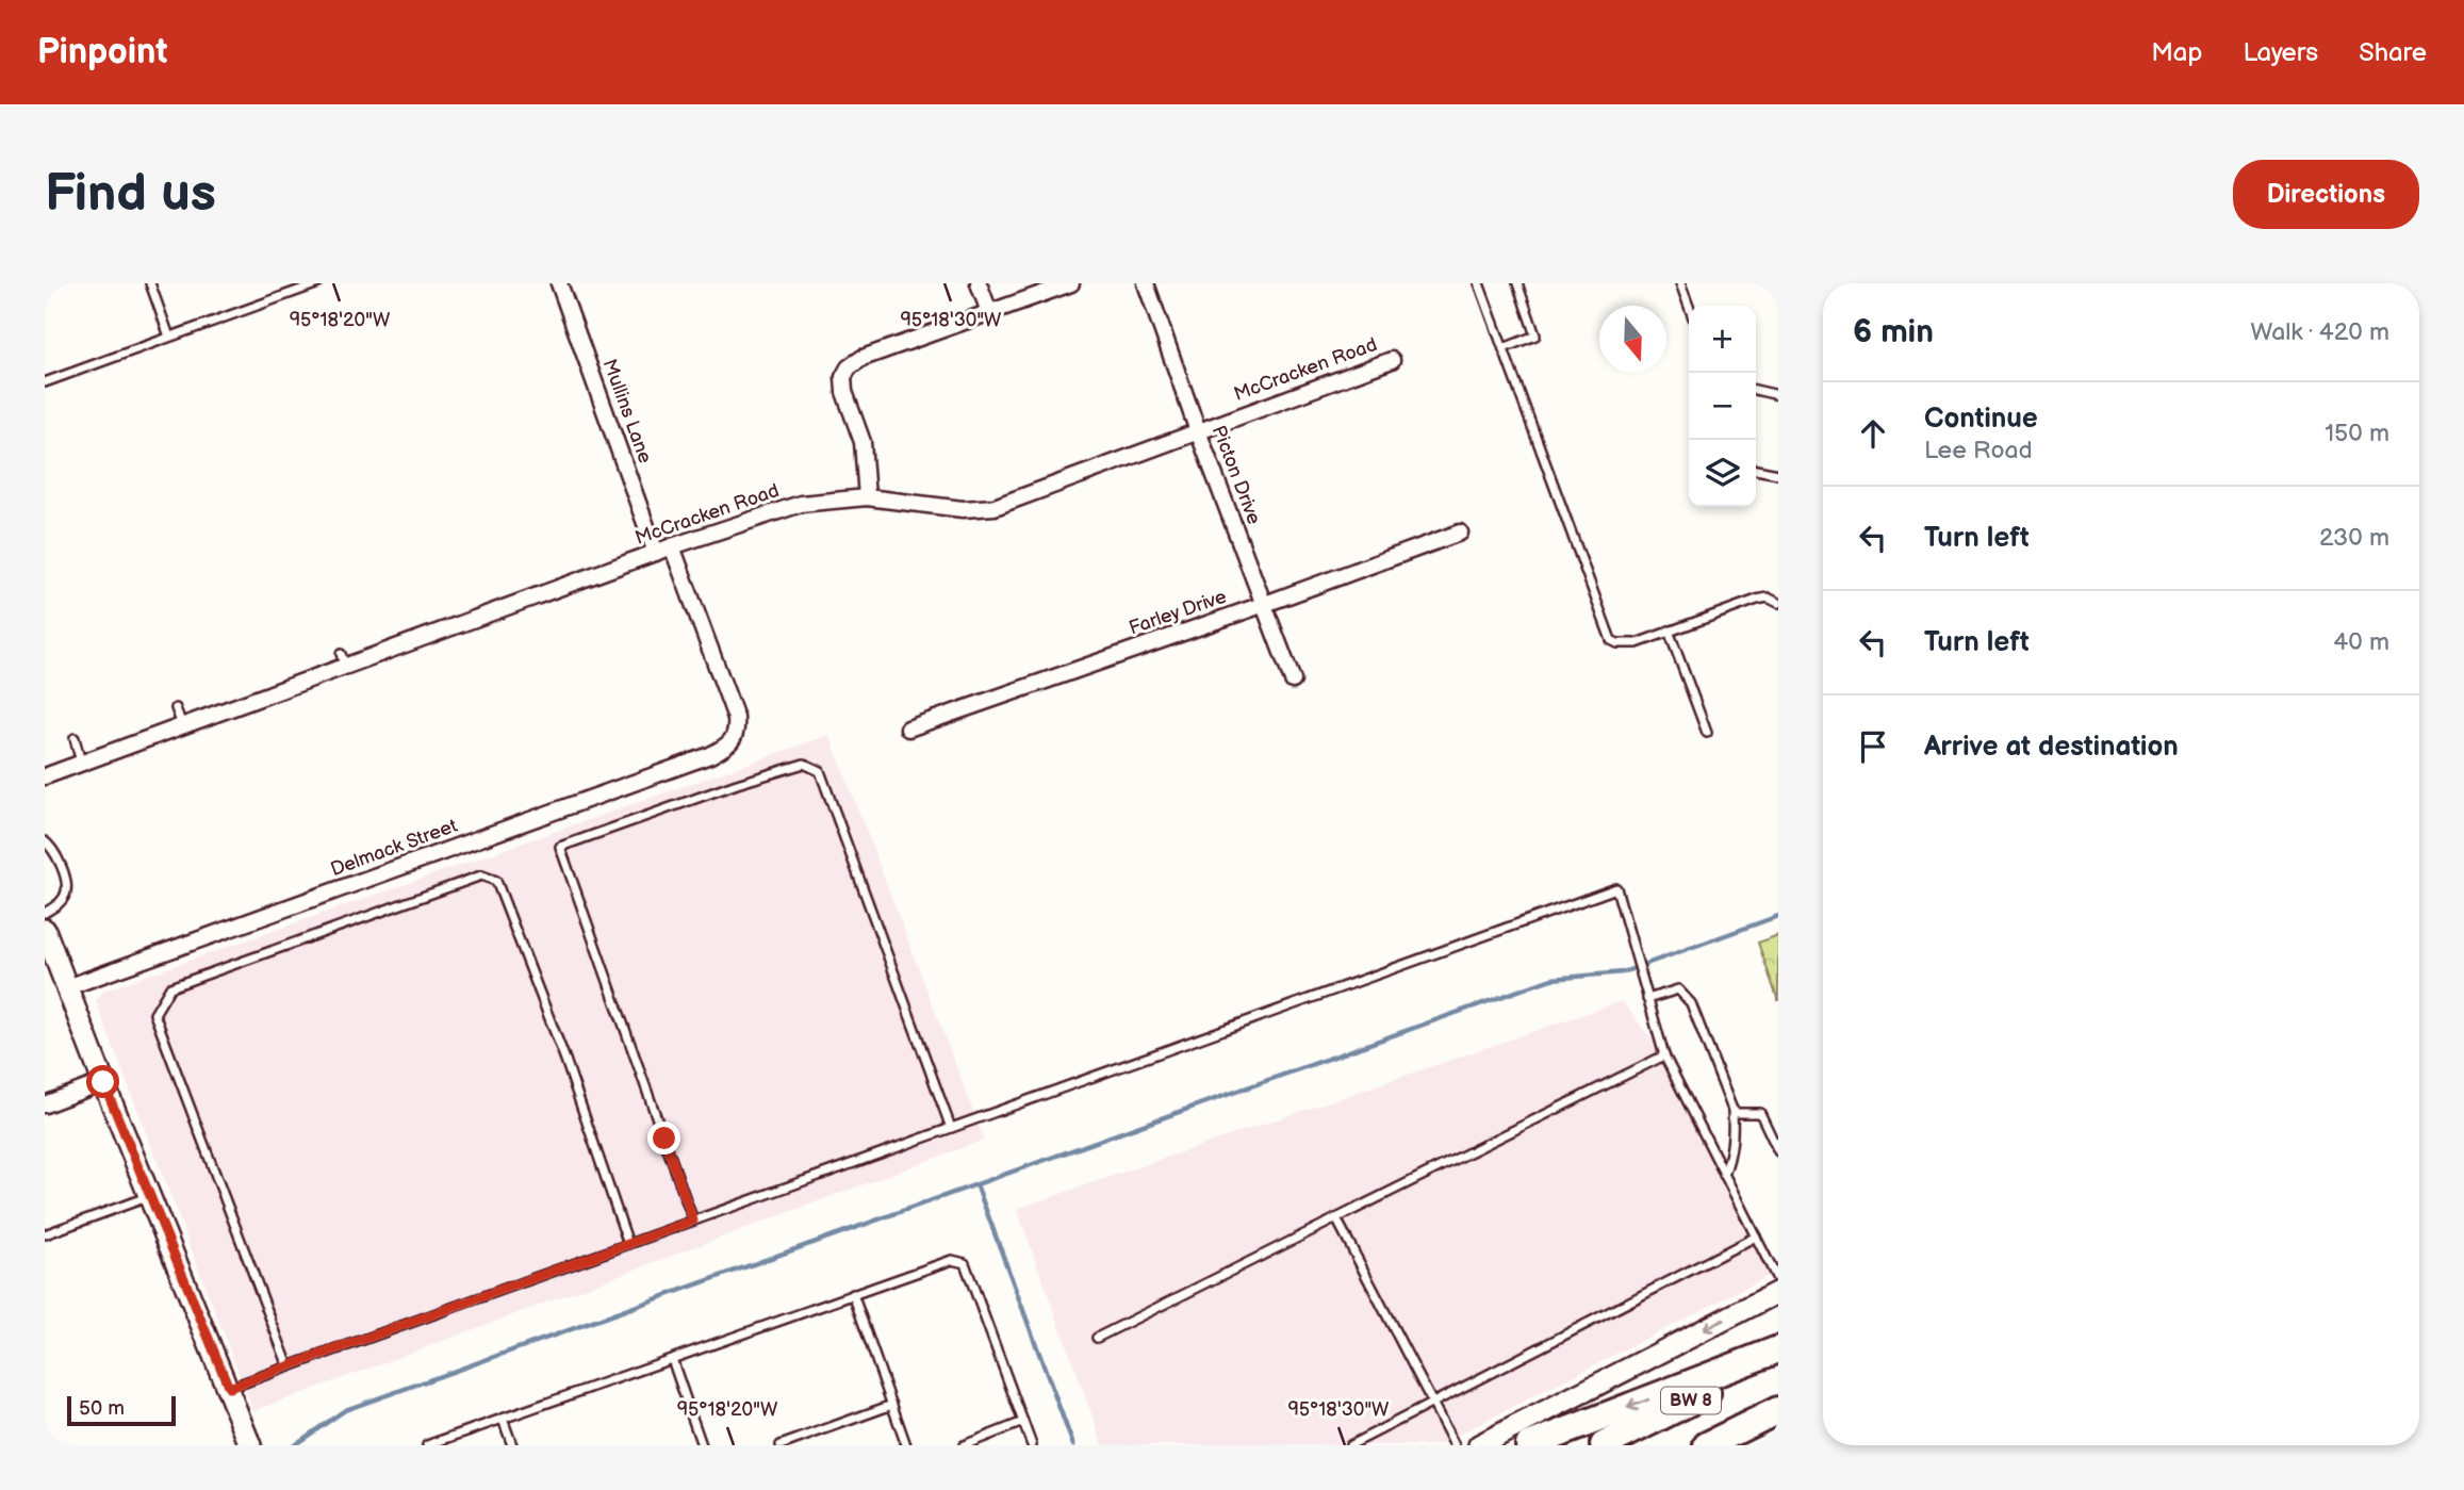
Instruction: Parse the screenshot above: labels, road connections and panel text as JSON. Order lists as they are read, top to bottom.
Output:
{
  "streets": {
    "highway": ["BW 8"],
    "street": [
      "McCracken Road",
      "Mullins Lane",
      "Picton Drive",
      "Farley Drive",
      "Delmack Street"
    ]
  },
  "crossings": [
    ["McCracken Road", "Mullins Lane"],
    ["McCracken Road", "Picton Drive"],
    ["McCracken Road", "Delmack Street"],
    ["Picton Drive", "Farley Drive"]
  ],
  "scale_bar": "50 m",
  "north": "bottom",
  "page": {
    "header": "Pinpoint",
    "nav": ["Map", "Layers", "Share"],
    "buttons": "Directions",
    "title": "Find us",
    "heading": ["6 min", "Walk · 420 m"],
    "map_buttons": ["+", "−"],
    "list": [
      ["Continue", "Lee Road", "150 m"],
      ["Turn left", "230 m"],
      ["Turn left", "40 m"],
      "Arrive at destination"
    ],
    "scale": "50 m"
  },
  "coordinates": ["95°18'20\"W", "95°18'30\"W"]
}
